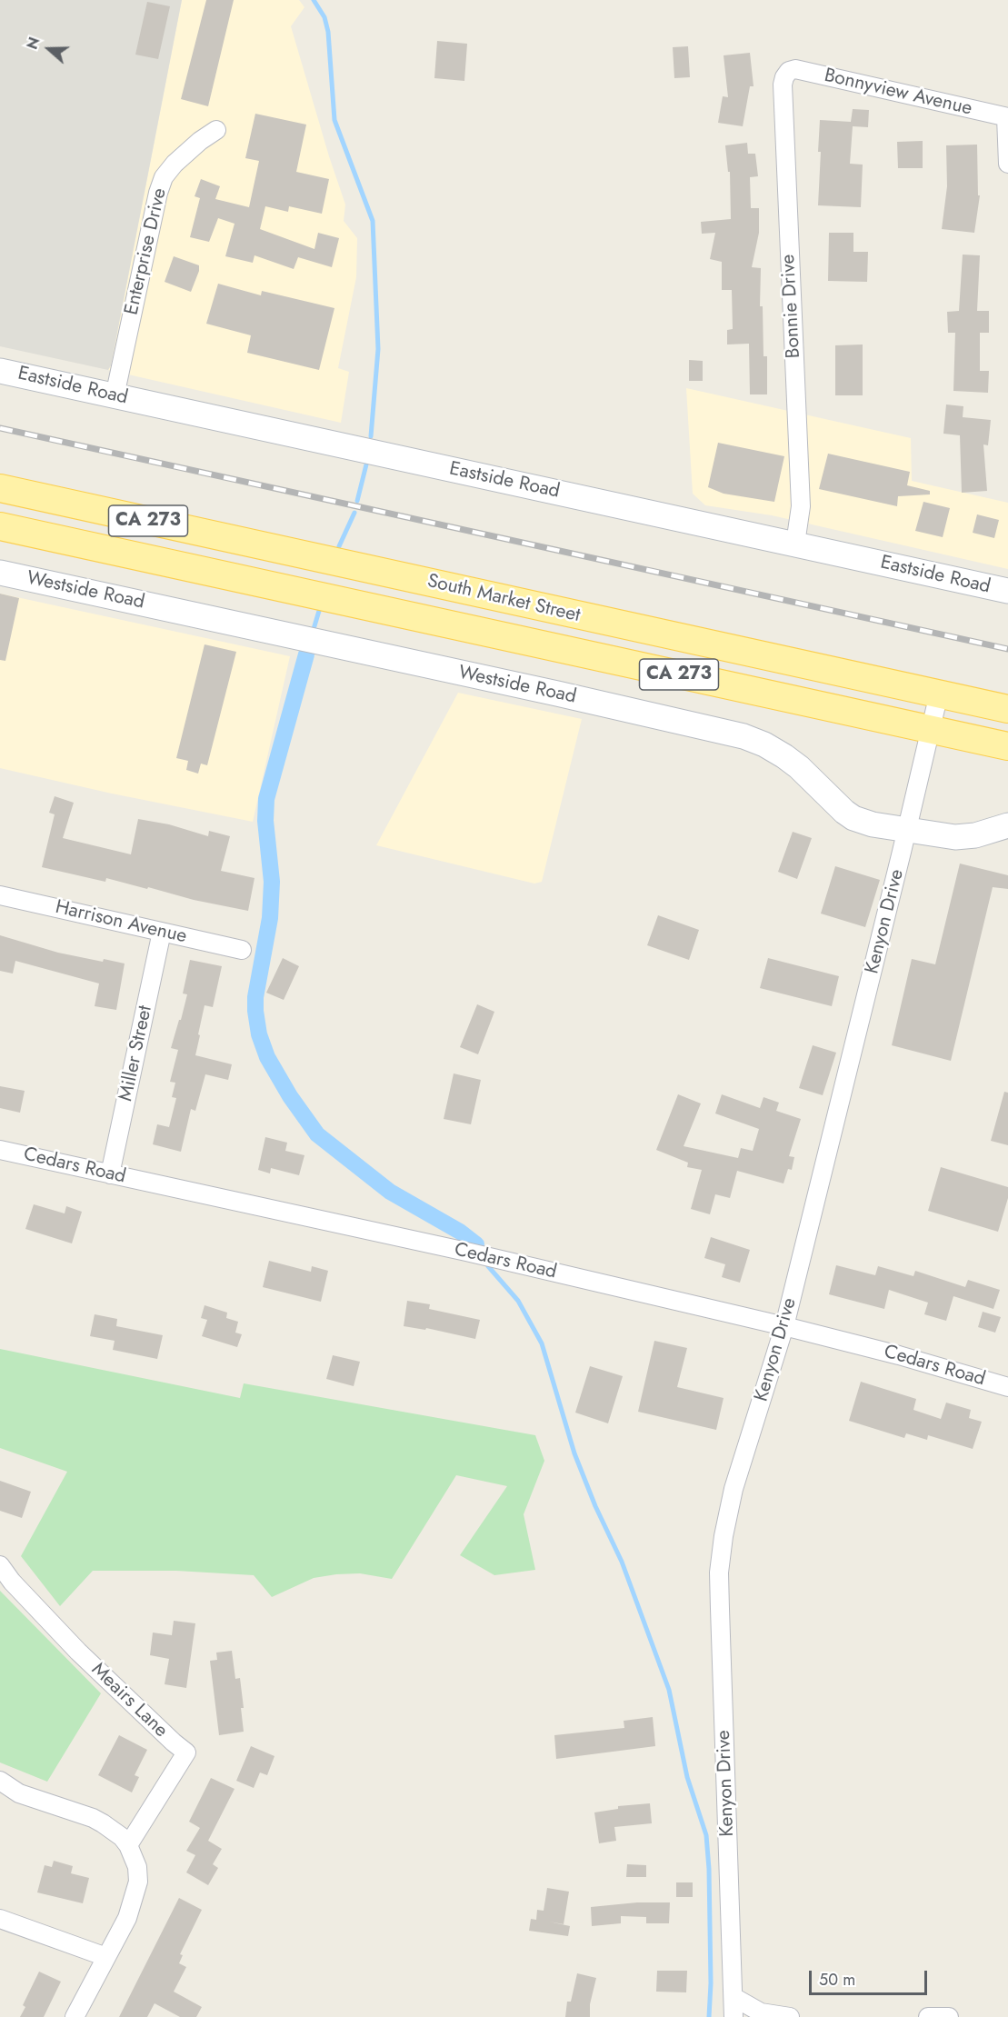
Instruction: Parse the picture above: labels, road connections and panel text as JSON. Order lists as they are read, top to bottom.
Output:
{
  "streets": {
    "main road": ["CA 273", "South Market Street"],
    "street": [
      "Bonnyview Avenue",
      "Enterprise Drive",
      "Bonnie Drive",
      "Eastside Road",
      "Westside Road",
      "Kenyon Drive",
      "Harrison Avenue",
      "Miller Street",
      "Cedars Road",
      "Meairs Lane"
    ]
  },
  "crossings": [
    ["Bonnyview Avenue", "Bonnie Drive"],
    ["Enterprise Drive", "Eastside Road"],
    ["Bonnie Drive", "Eastside Road"],
    ["Westside Road", "Kenyon Drive"],
    ["South Market Street", "Kenyon Drive"],
    ["Kenyon Drive", "Cedars Road"],
    ["Harrison Avenue", "Miller Street"],
    ["Miller Street", "Cedars Road"]
  ],
  "scale_bar": "50 m",
  "north": "left"
}
